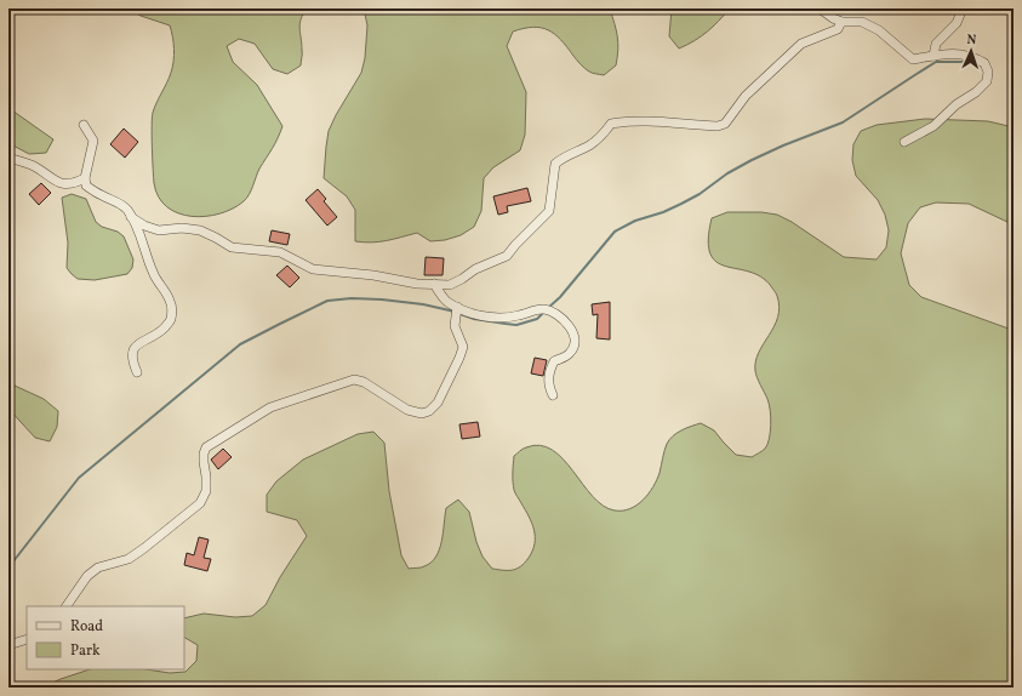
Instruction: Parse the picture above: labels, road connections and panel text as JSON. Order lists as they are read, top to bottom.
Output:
{
  "legend": ["Road", "Park"],
  "north": "top"
}
